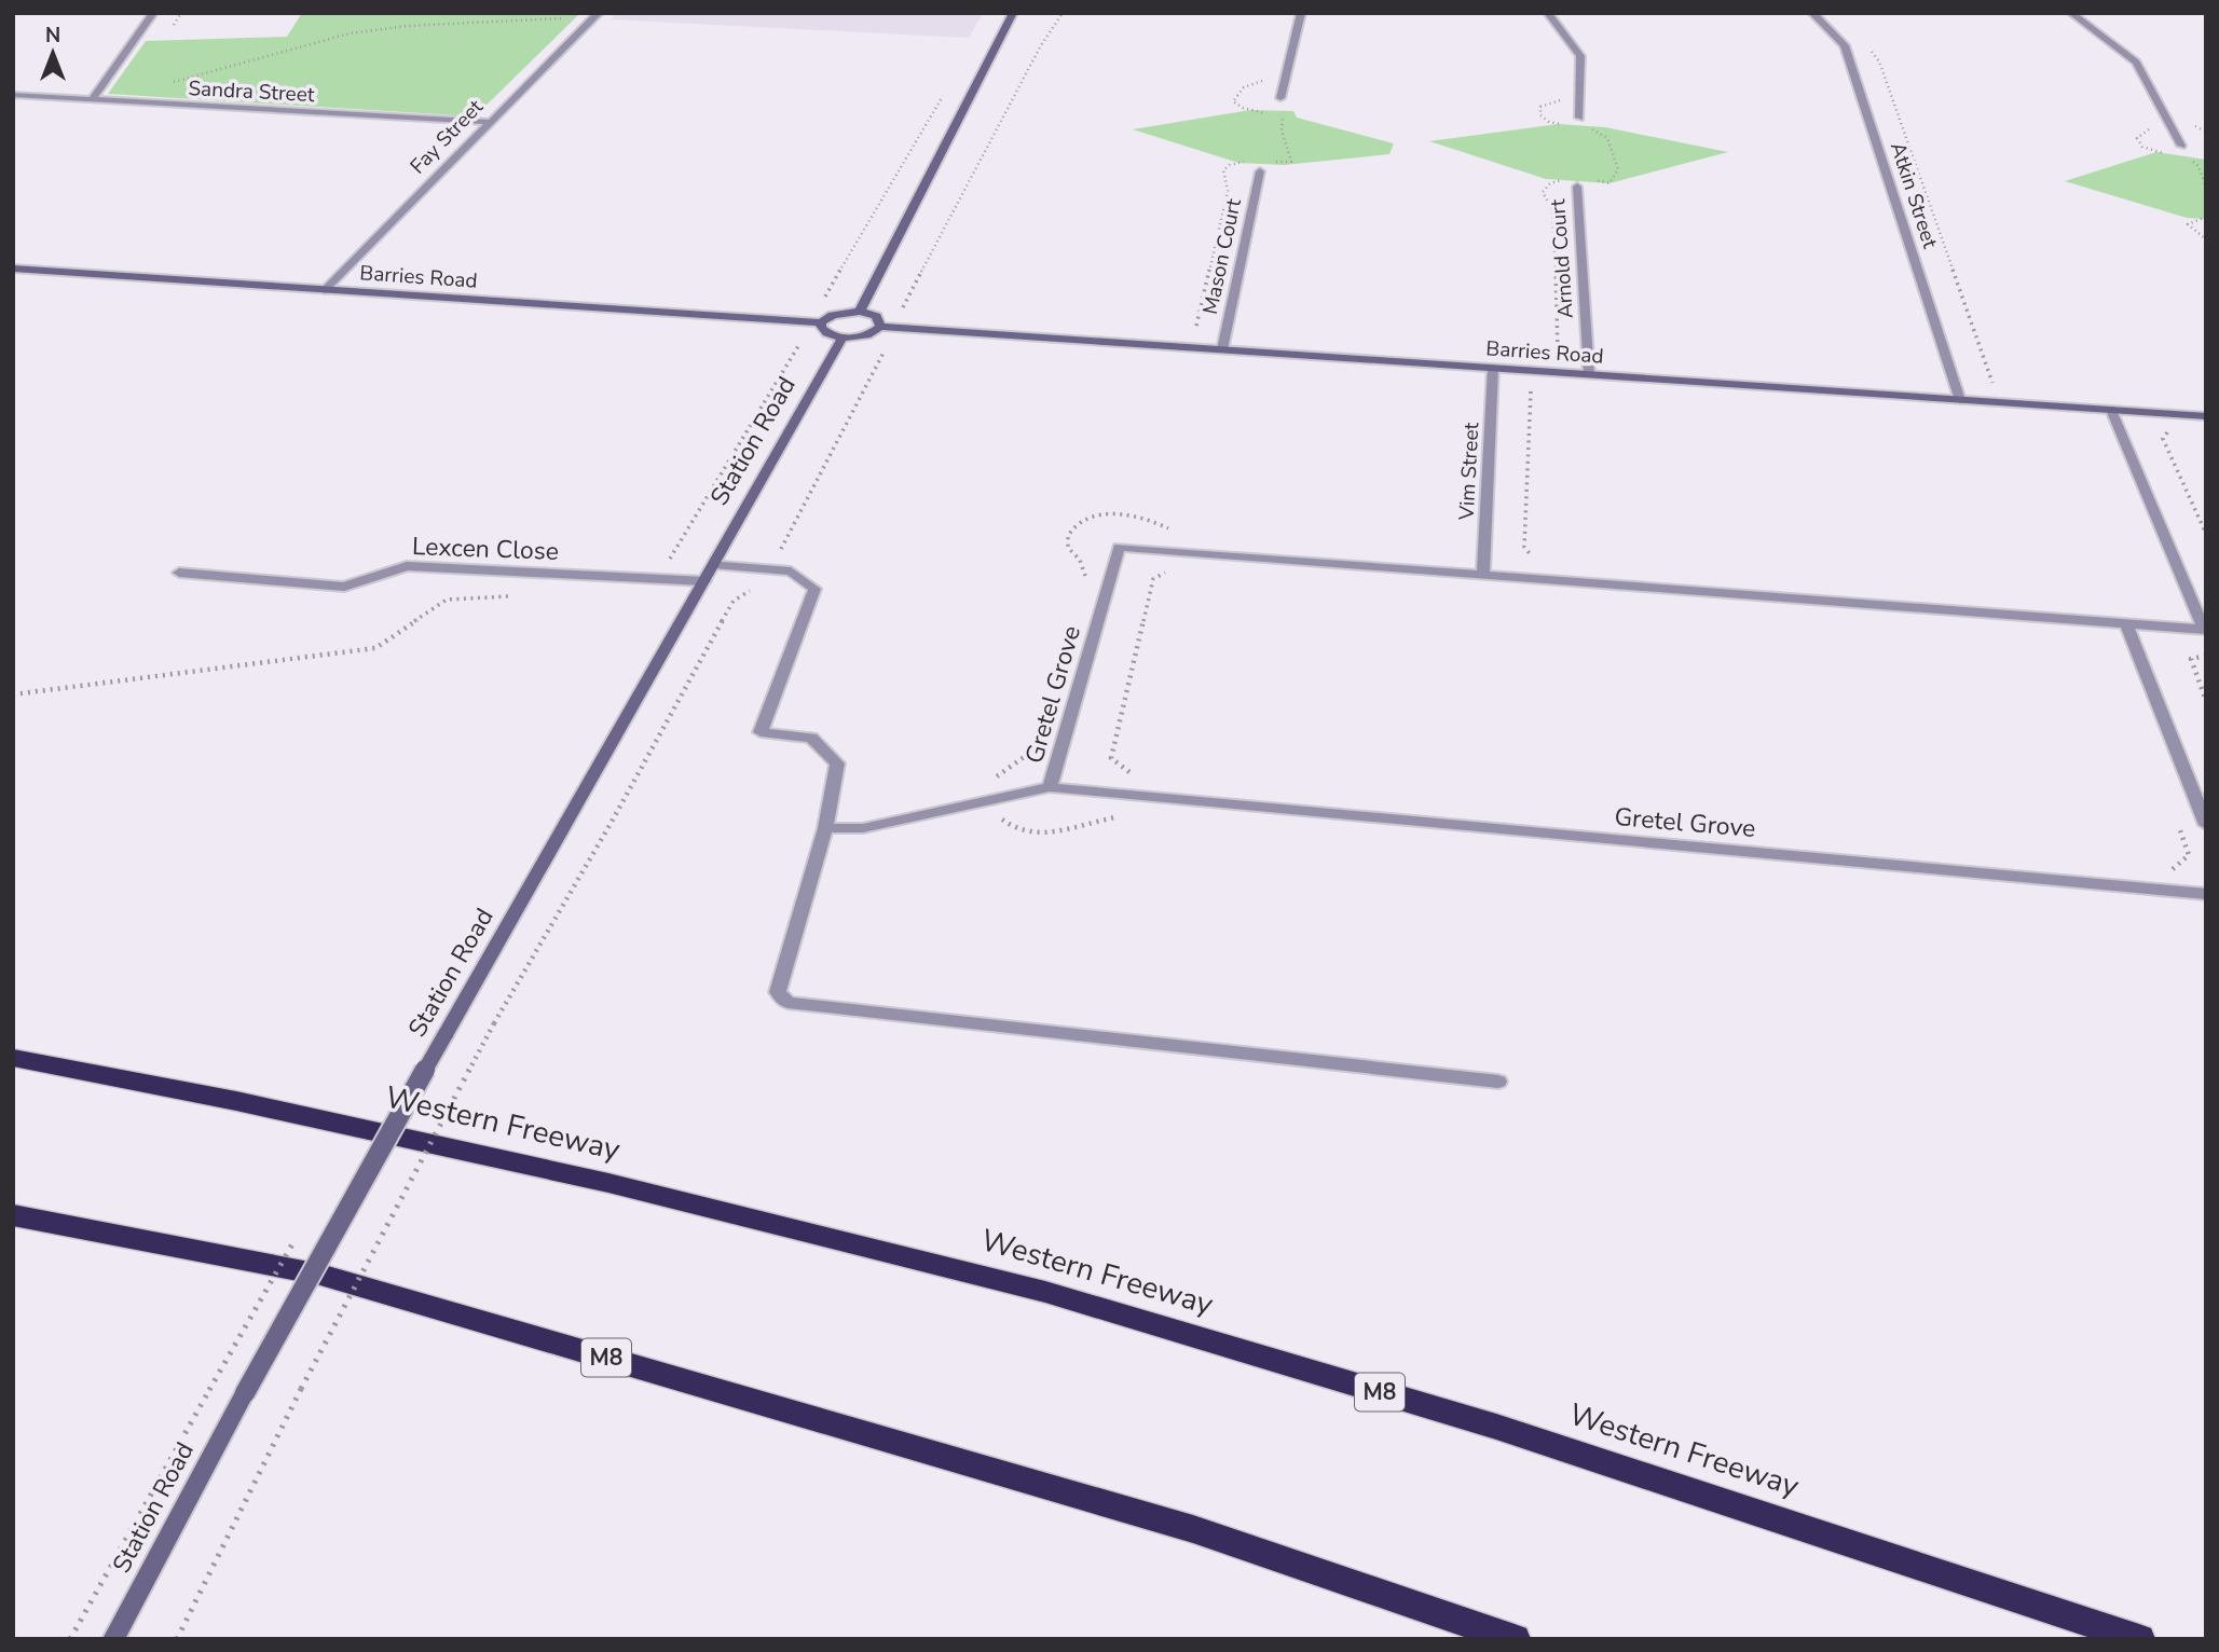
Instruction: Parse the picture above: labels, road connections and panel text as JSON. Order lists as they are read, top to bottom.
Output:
{
  "streets": {
    "highway": ["Western Freeway", "M8"],
    "street": [
      "Sandra Street",
      "Fay Street",
      "Atkin Street",
      "Mason Court",
      "Arnold Court",
      "Barries Road",
      "Station Road",
      "Vim Street",
      "Lexcen Close",
      "Gretel Grove"
    ]
  },
  "crossings": [
    ["Sandra Street", "Fay Street"],
    ["Fay Street", "Barries Road"],
    ["Atkin Street", "Barries Road"],
    ["Mason Court", "Barries Road"],
    ["Arnold Court", "Barries Road"],
    ["Barries Road", "Vim Street"],
    ["Station Road", "Lexcen Close"],
    ["Vim Street", "Gretel Grove"]
  ],
  "north": "top"
}
